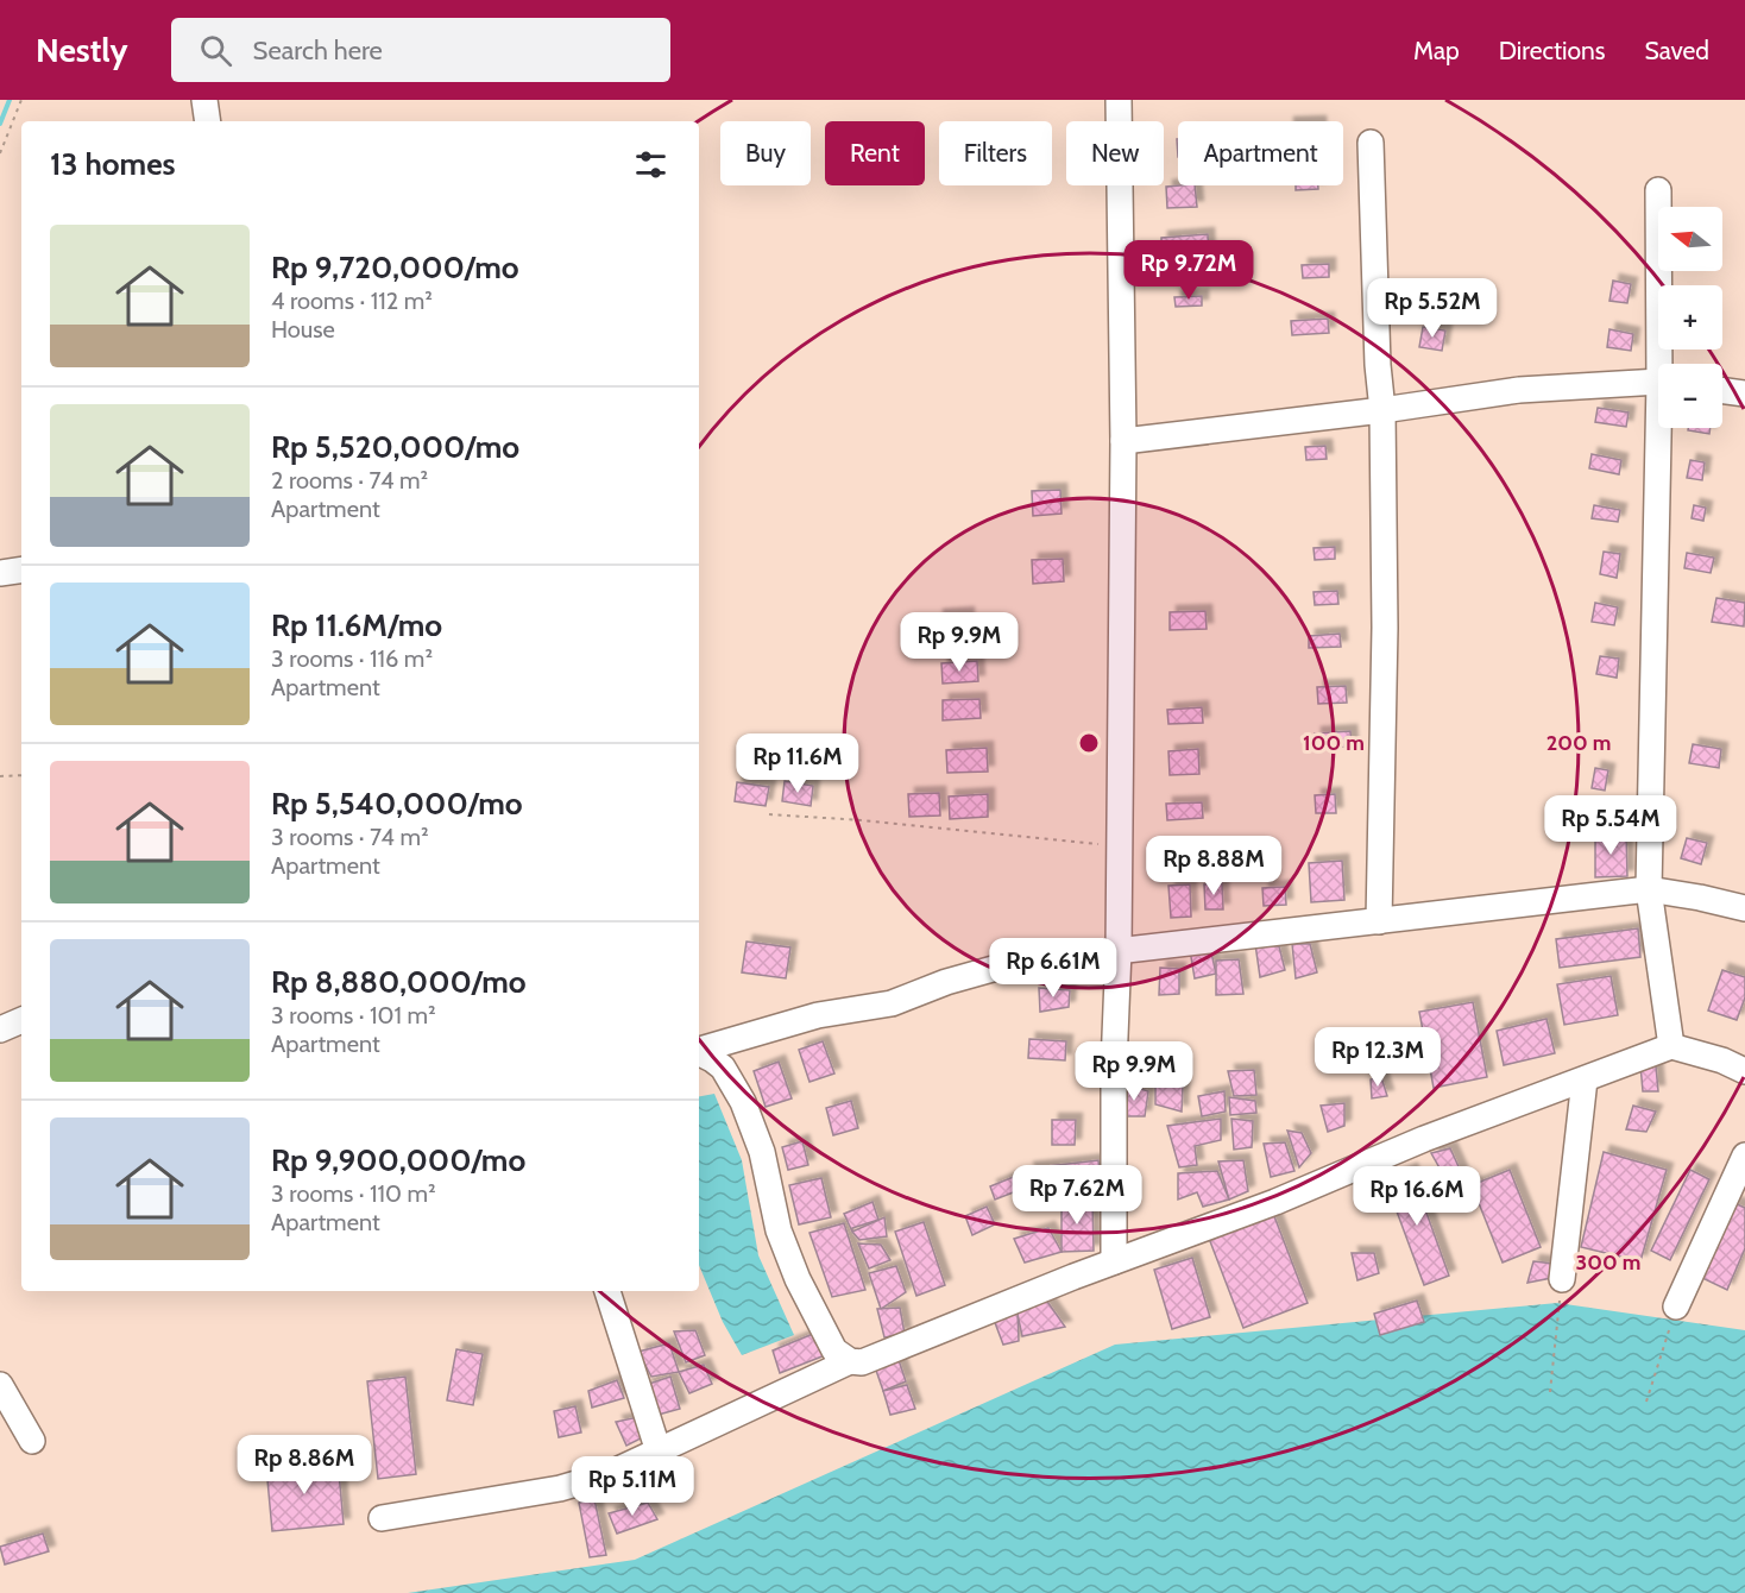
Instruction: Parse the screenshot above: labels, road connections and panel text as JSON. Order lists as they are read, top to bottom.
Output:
{
  "north": "left",
  "page": {
    "header": "Nestly",
    "search": "Search here",
    "nav": ["Map", "Directions", "Saved"],
    "chip": [
      "Buy",
      "Rent",
      "Filters",
      "New",
      "Apartment"
    ],
    "heading": "13 homes",
    "map_buttons": ["+", "−"],
    "list": [
      {
        "name": "Rp 9,720,000/mo",
        "note": "4 rooms · 112 m² · House"
      },
      {
        "name": "Rp 5,520,000/mo",
        "note": "2 rooms · 74 m² · Apartment"
      },
      {
        "name": "Rp 11.6M/mo",
        "note": "3 rooms · 116 m² · Apartment"
      },
      {
        "name": "Rp 5,540,000/mo",
        "note": "3 rooms · 74 m² · Apartment"
      },
      {
        "name": "Rp 8,880,000/mo",
        "note": "3 rooms · 101 m² · Apartment"
      },
      {
        "name": "Rp 9,900,000/mo",
        "note": "3 rooms · 110 m² · Apartment"
      }
    ],
    "price": [
      "Rp 9.72M",
      "Rp 5.52M",
      "Rp 9.9M",
      "Rp 11.6M",
      "Rp 5.54M",
      "Rp 8.88M",
      "Rp 6.61M",
      "Rp 12.3M",
      "Rp 9.9M",
      "Rp 7.62M",
      "Rp 16.6M",
      "Rp 8.86M",
      "Rp 5.11M"
    ]
  },
  "rings": ["100 m", "200 m", "300 m"]
}
